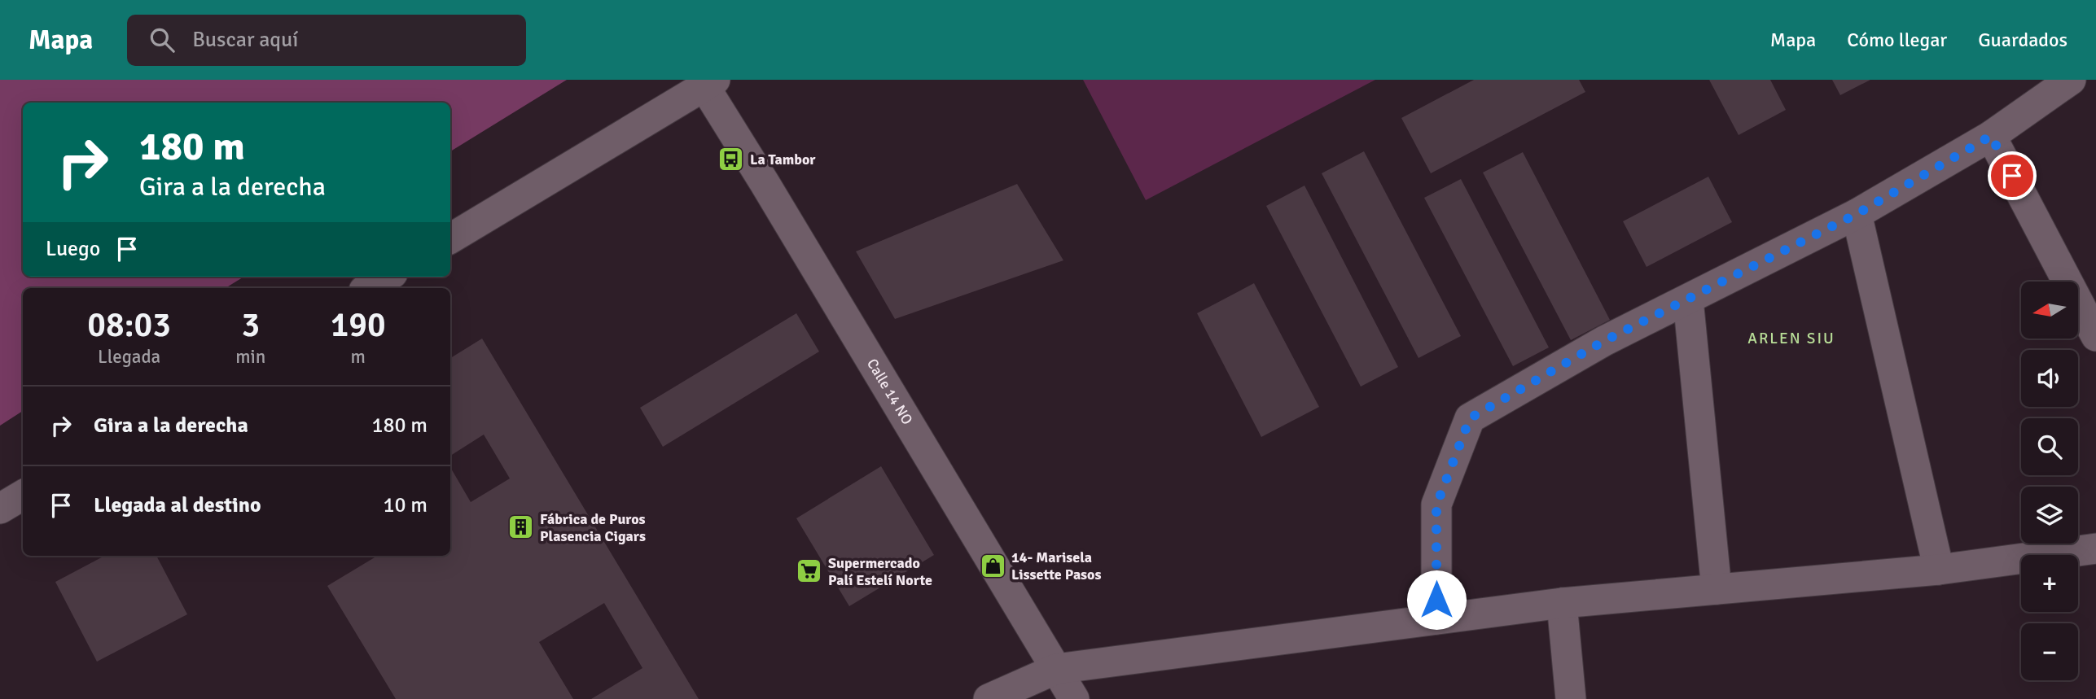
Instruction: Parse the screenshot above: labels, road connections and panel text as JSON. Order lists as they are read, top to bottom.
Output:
{
  "streets": {
    "street": ["Calle 14 NO"]
  },
  "districts": ["ARLEN SIU"],
  "places": {
    "bus stop": ["La Tambor"],
    "building": ["Fábrica de Puros Plasencia Cigars"],
    "shop": ["14- Marisela Lissette Pasos"],
    "supermarket": ["Supermercado Palí Estelí Norte"]
  },
  "north": "left",
  "page": {
    "header": "Mapa",
    "search": "Buscar aquí",
    "nav": ["Mapa", "Cómo llegar", "Guardados"],
    "turn": ["180 m", "Gira a la derecha"],
    "then": "Luego",
    "map_buttons": ["+", "−"],
    "eta": [
      "08:03",
      "Llegada",
      "3",
      "min",
      "190",
      "m"
    ],
    "list": [
      {
        "name": "Gira a la derecha",
        "value": "180 m"
      },
      {
        "name": "Llegada al destino",
        "value": "10 m"
      }
    ]
  }
}
